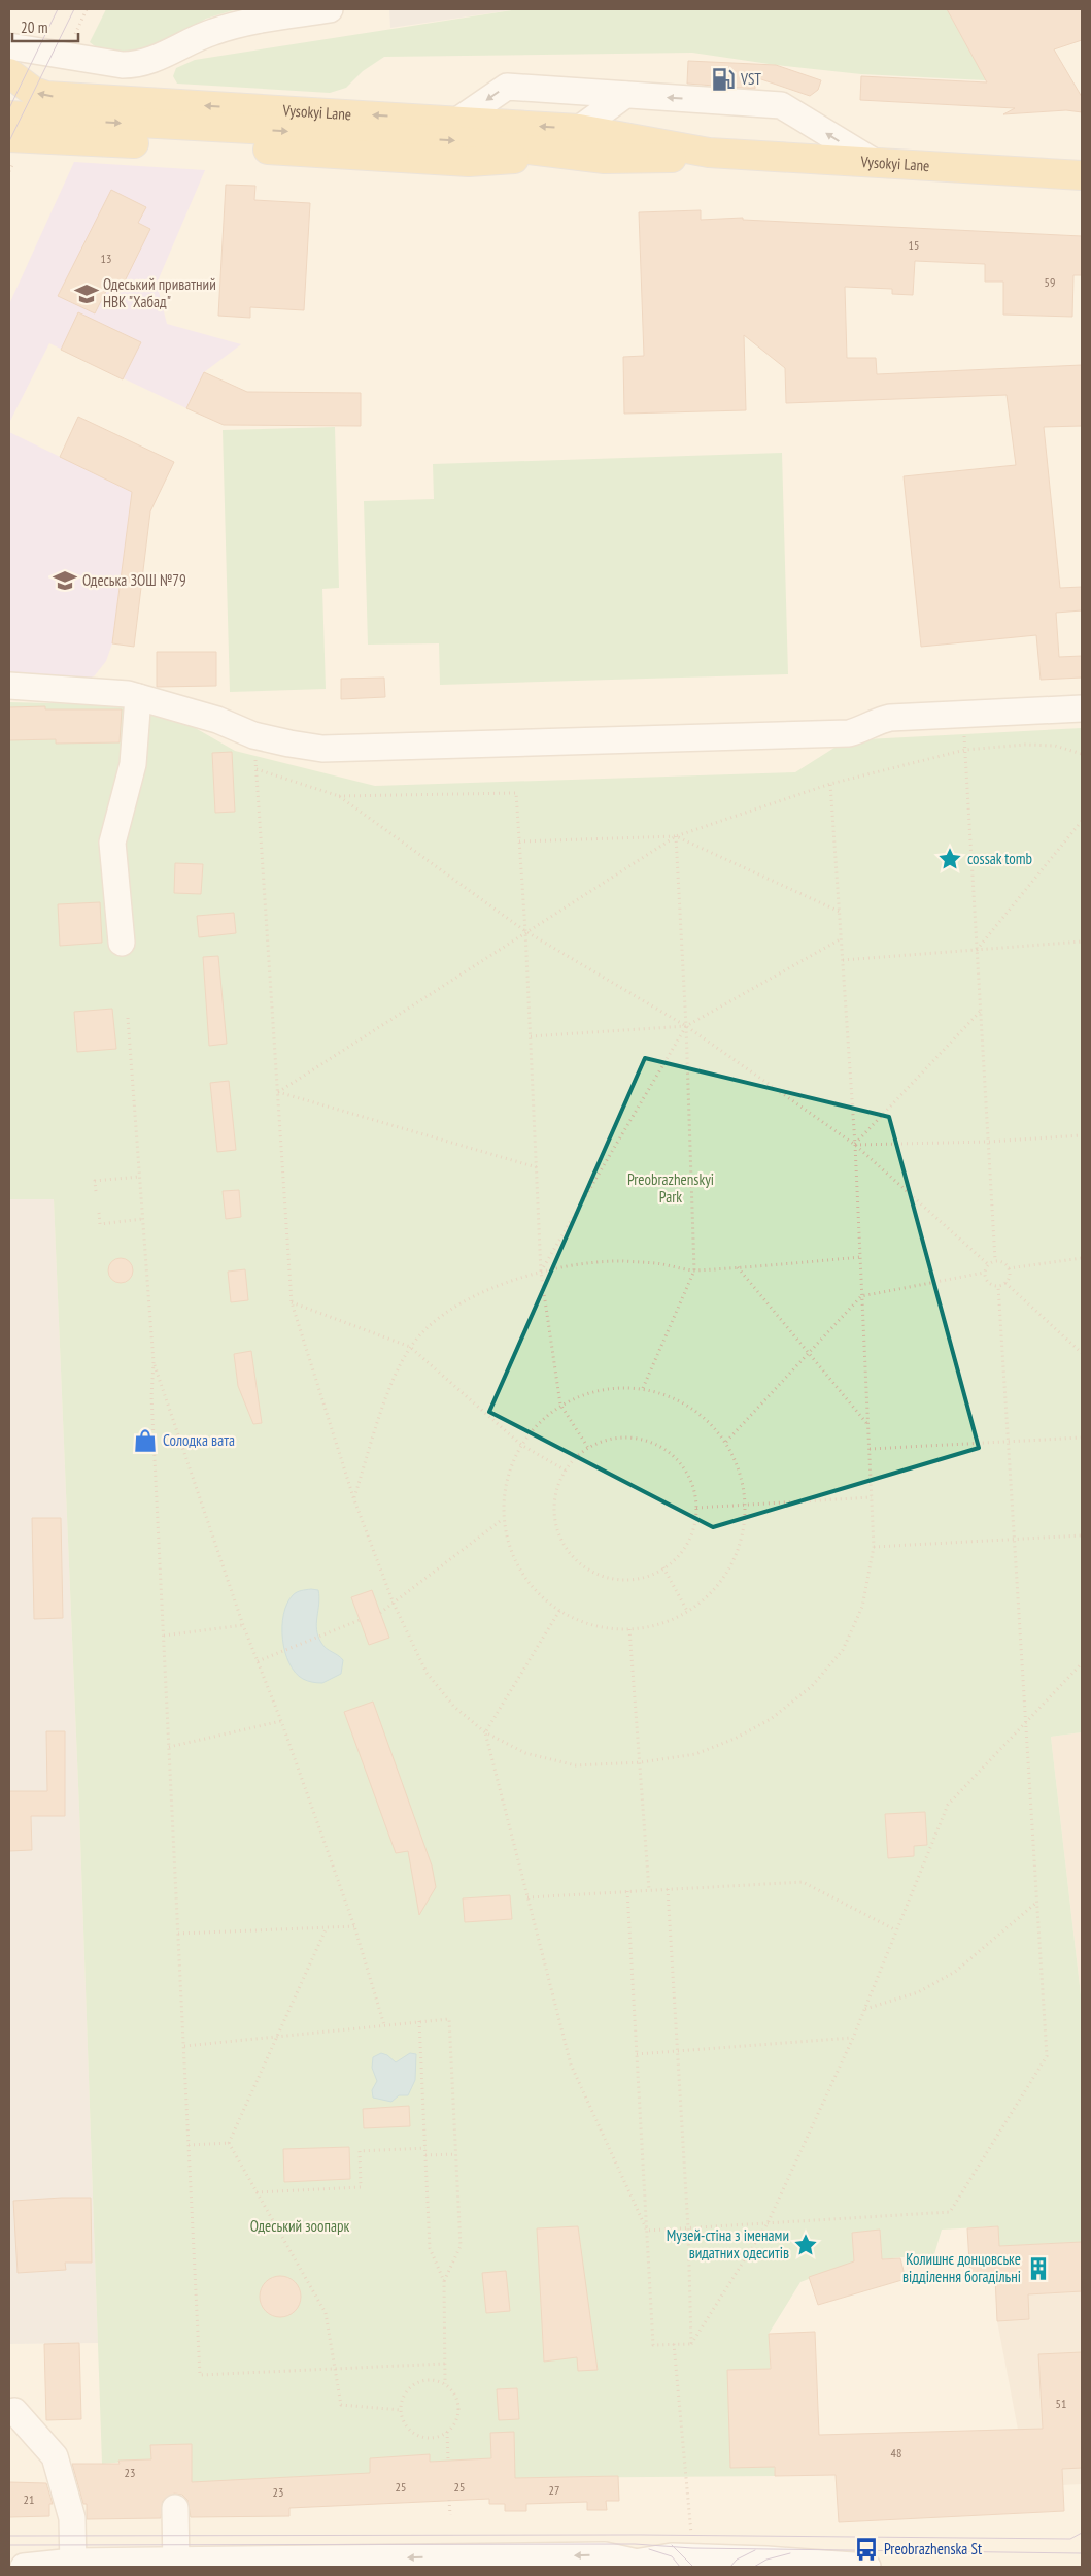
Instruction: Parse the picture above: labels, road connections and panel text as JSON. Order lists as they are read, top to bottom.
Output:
{
  "streets": {
    "main road": ["Vysokyi Lane"]
  },
  "parks": ["Preobrazhenskyi Park", "Одеський зоопарк"],
  "places": {
    "fuel station": ["VST"],
    "school or university": ["Одеський приватний НВК \"Хабад\"", "Одеська ЗОШ №79"],
    "place": ["cossak tomb", "Музей-стіна з іменами видатних одеситів"],
    "shop": ["Солодка вата"],
    "building": ["Колишнє донцовське відділення богадільні"],
    "bus stop": ["Preobrazhenska St"]
  },
  "house_numbers": [
    "15",
    "13",
    "59",
    "51",
    "48",
    "23",
    "25",
    "25",
    "27",
    "23",
    "21"
  ],
  "scale_bar": "20 m"
}
